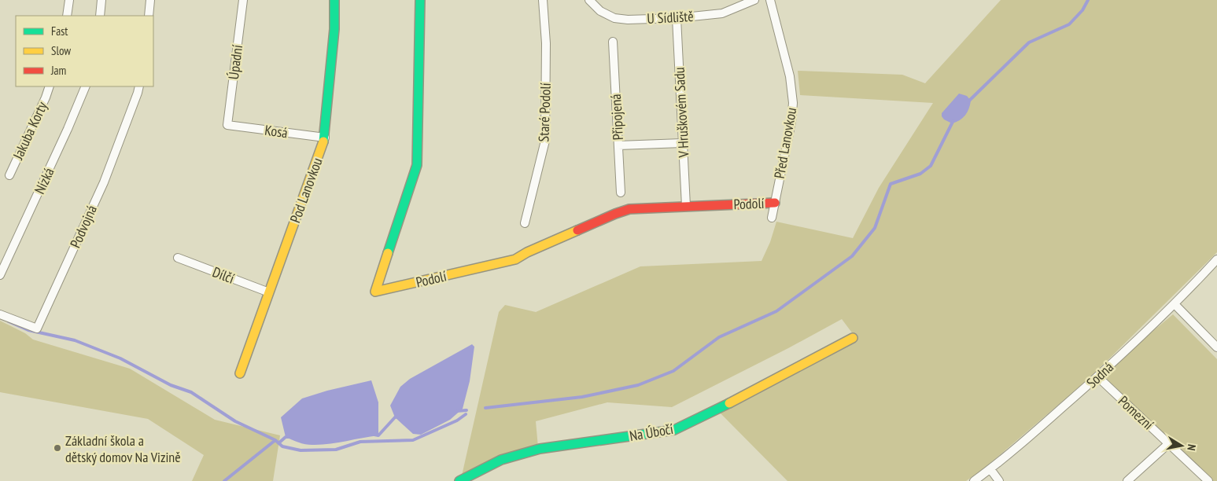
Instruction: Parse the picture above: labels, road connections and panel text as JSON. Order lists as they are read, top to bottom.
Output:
{
  "streets": {
    "street": [
      "U Sídliště",
      "Úpadní",
      "Staré Podolí",
      "V Hruškovém Sadu",
      "Připojená",
      "Jakuba Korty",
      "Kosá",
      "Před Lanovkou",
      "Nízká",
      "Pod Lanovkou",
      "Podolí",
      "Podvojná",
      "Dílčí",
      "Sodná",
      "Pomezní",
      "Na Úbočí"
    ]
  },
  "crossings": [
    ["U Sídliště", "V Hruškovém Sadu"],
    ["Úpadní", "Kosá"],
    ["V Hruškovém Sadu", "Podolí"],
    ["Kosá", "Pod Lanovkou"],
    ["Před Lanovkou", "Podolí"],
    ["Pod Lanovkou", "Dílčí"],
    ["Sodná", "Pomezní"]
  ],
  "places": ["Základní škola a dětský domov Na Vizině"],
  "legend": ["Fast", "Slow", "Jam"],
  "north": "right"
}
